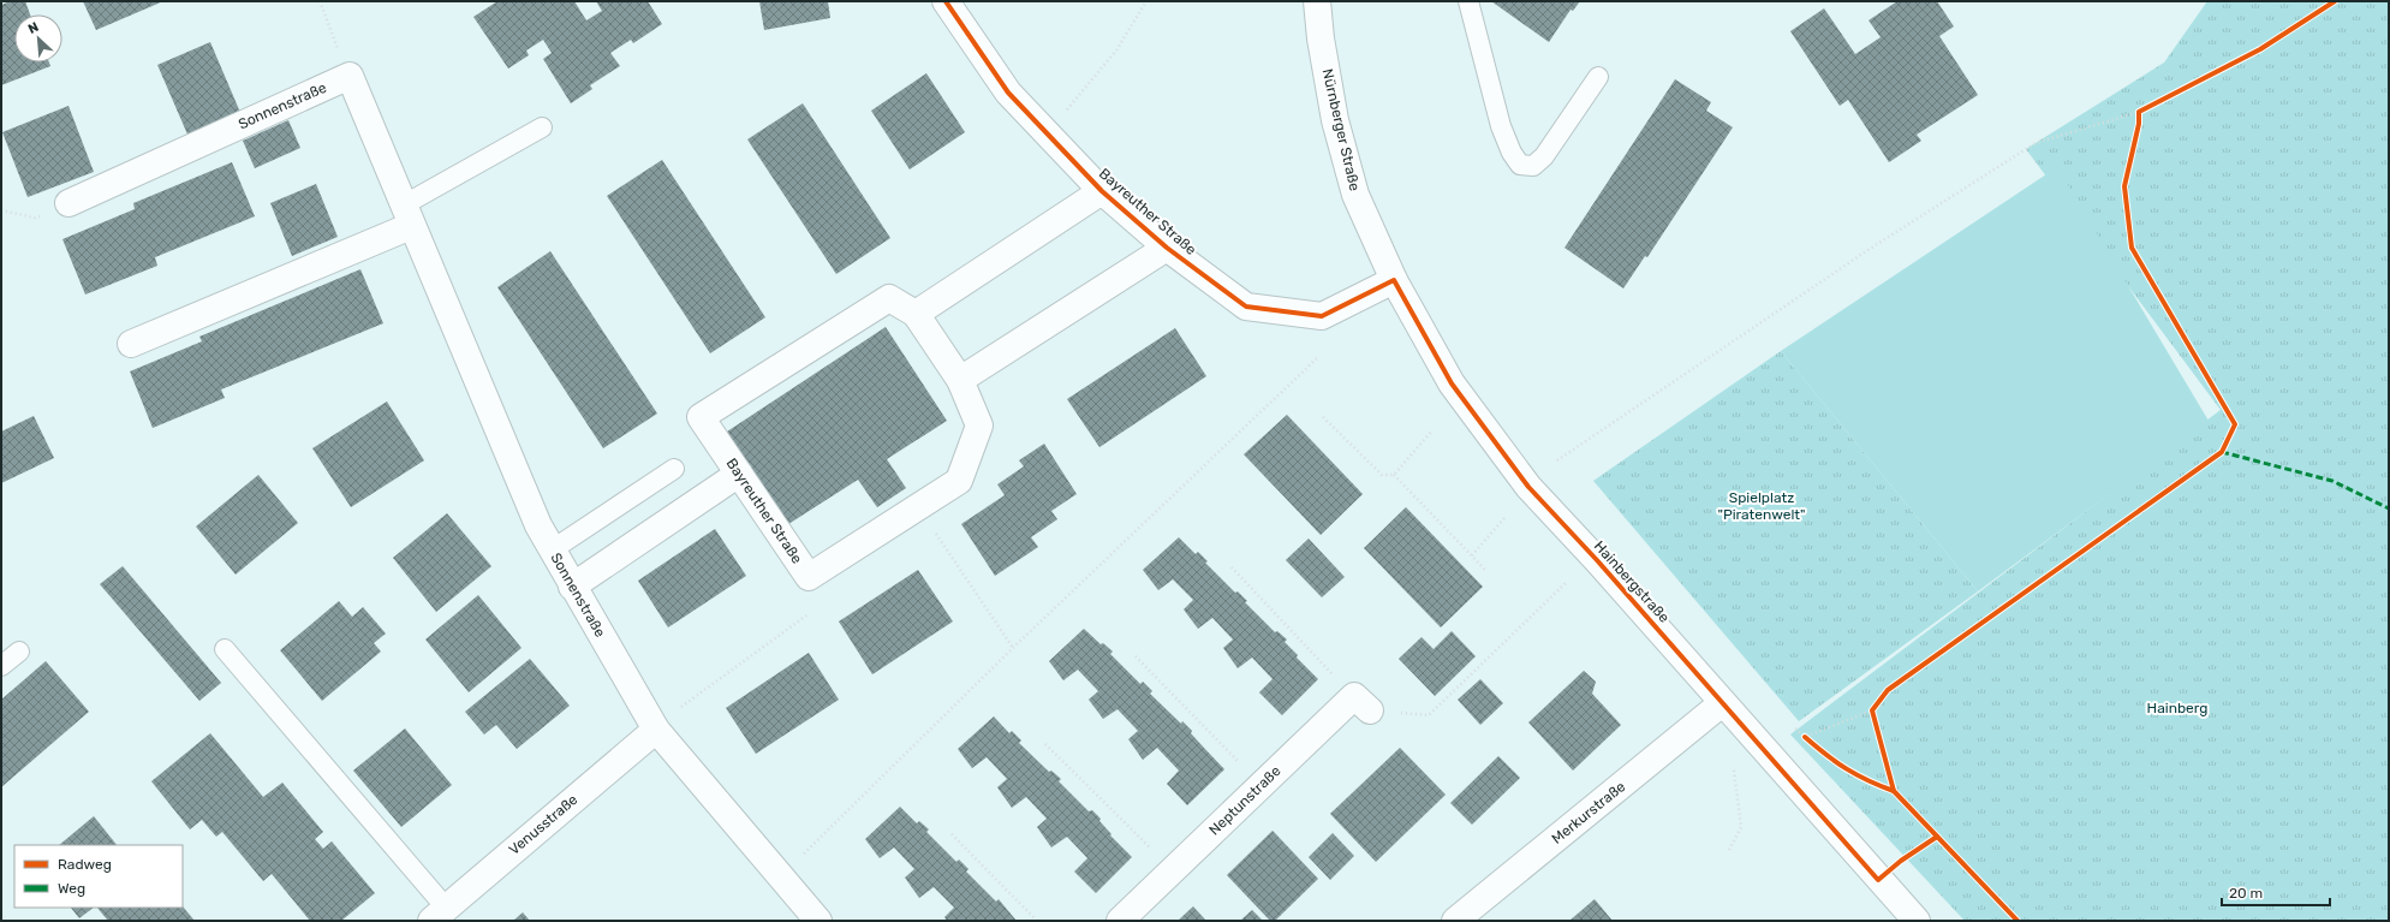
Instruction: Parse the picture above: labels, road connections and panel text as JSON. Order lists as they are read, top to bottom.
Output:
{
  "streets": {
    "street": [
      "Sonnenstraße",
      "Nürnberger Straße",
      "Bayreuther Straße",
      "Hainbergstraße",
      "Neptunstraße",
      "Merkurstraße",
      "Venusstraße"
    ]
  },
  "crossings": [
    ["Sonnenstraße", "Venusstraße"],
    ["Nürnberger Straße", "Bayreuther Straße"],
    ["Nürnberger Straße", "Hainbergstraße"],
    ["Bayreuther Straße", "Hainbergstraße"],
    ["Hainbergstraße", "Merkurstraße"]
  ],
  "parks": ["Spielplatz \"Piratenwelt\"", "Hainberg"],
  "legend": ["Radweg", "Weg"],
  "scale_bar": "20 m",
  "north": "top left"
}
